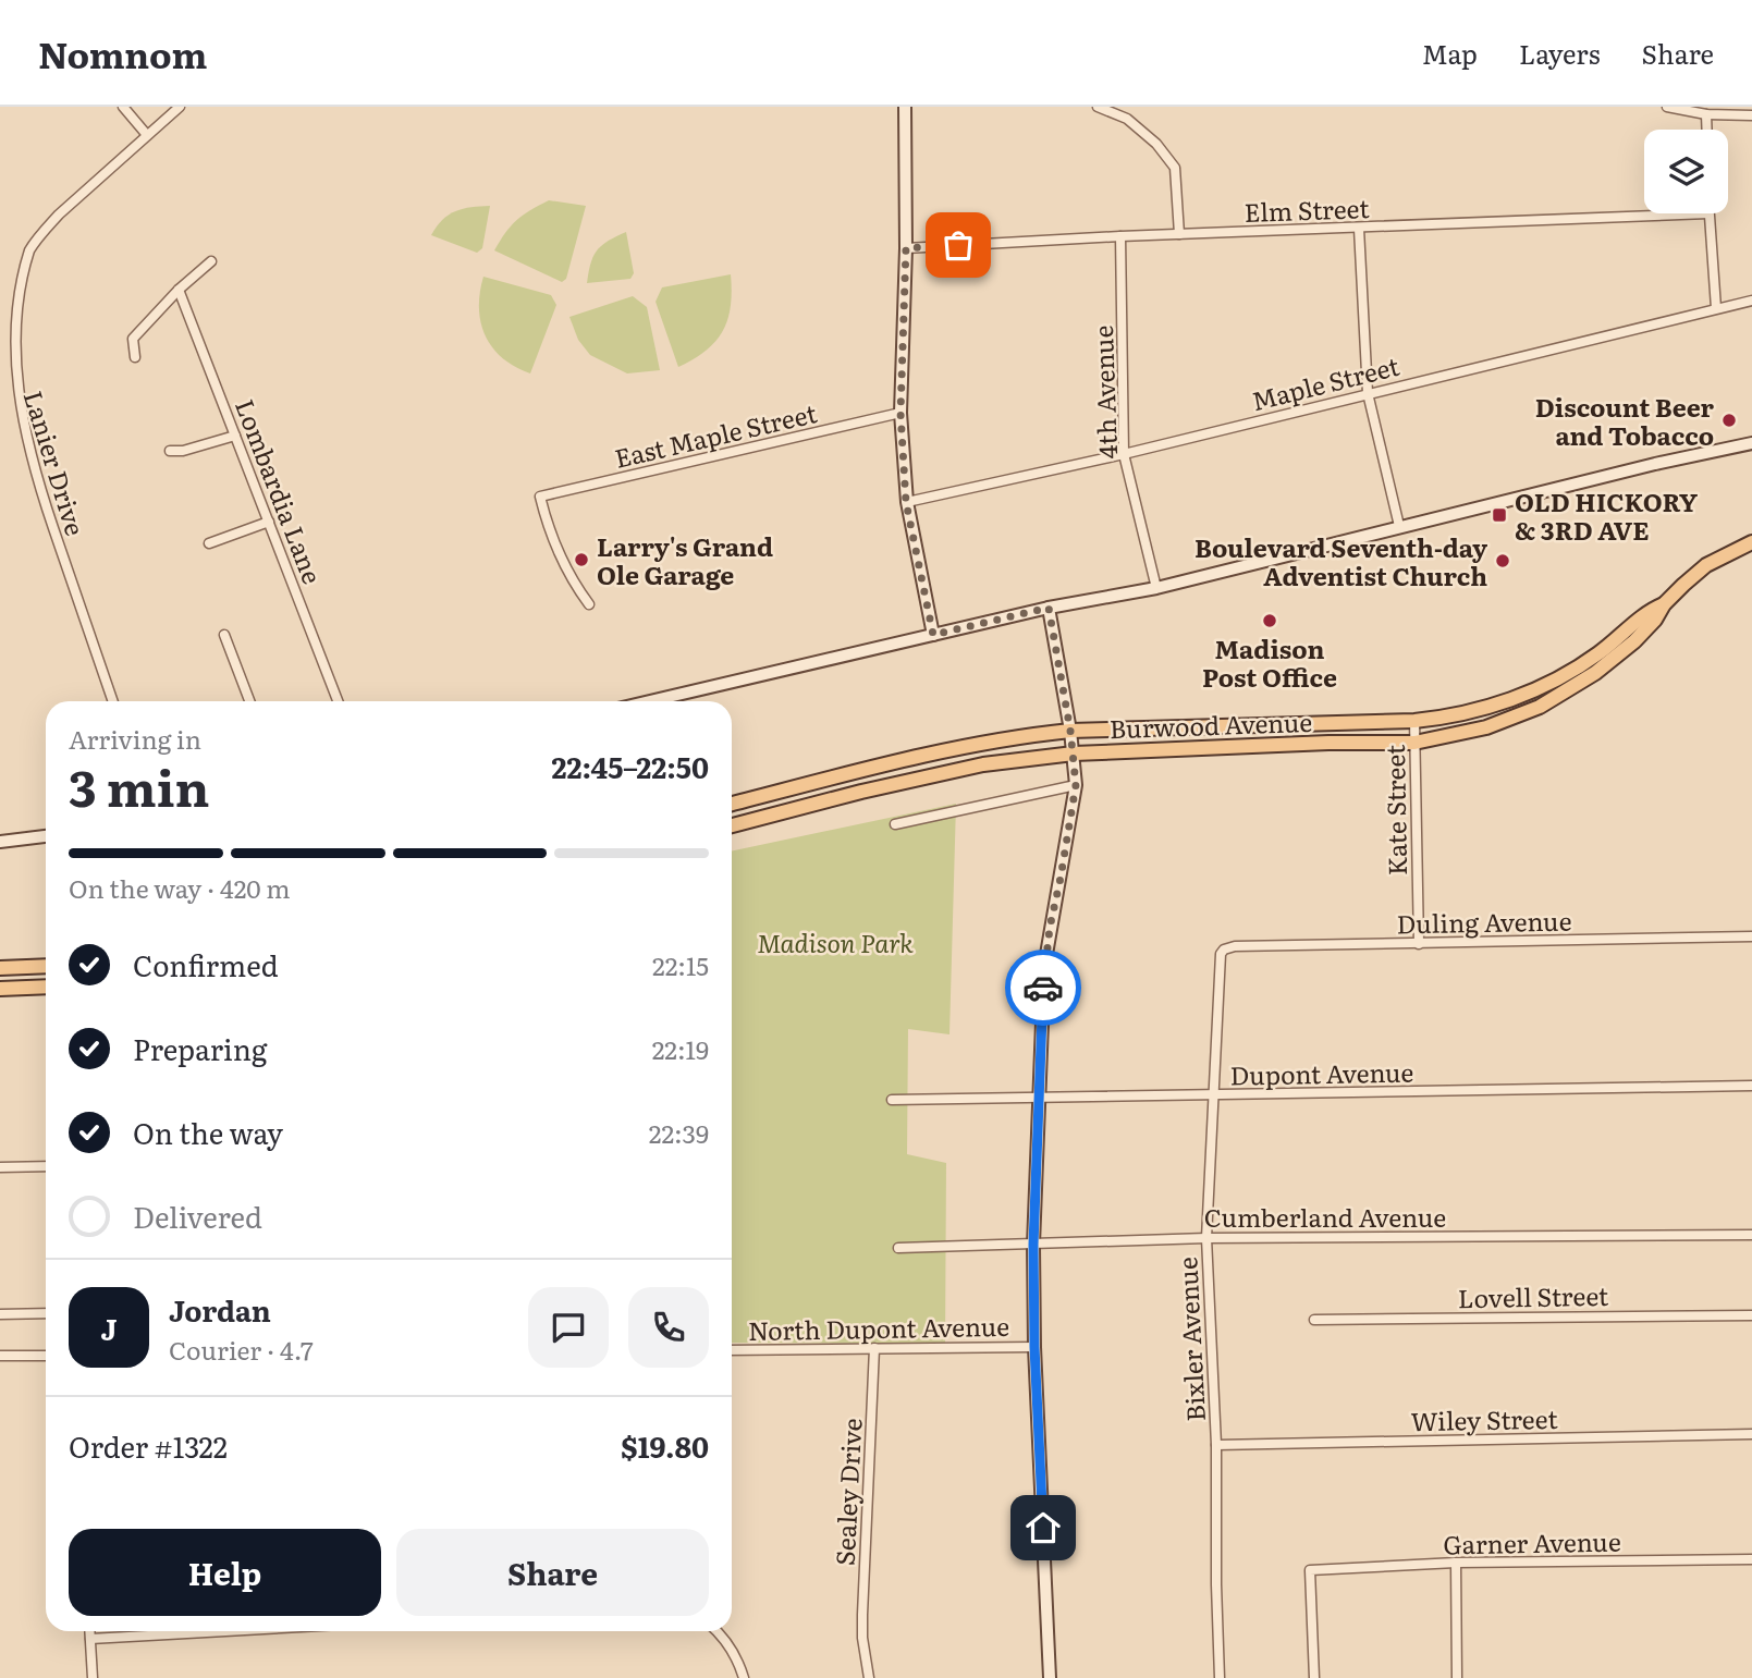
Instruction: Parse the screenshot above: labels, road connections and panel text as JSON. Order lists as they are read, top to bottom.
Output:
{
  "streets": {
    "main road": ["Burwood Avenue"],
    "street": [
      "Elm Street",
      "Maple Street",
      "4th Avenue",
      "East Maple Street",
      "Lanier Drive",
      "Lombardia Lane",
      "Kate Street",
      "Duling Avenue",
      "Dupont Avenue",
      "Cumberland Avenue",
      "Lovell Street",
      "North Dupont Avenue",
      "Bixler Avenue",
      "Wiley Street",
      "Sealey Drive",
      "Garner Avenue"
    ]
  },
  "crossings": [
    ["Elm Street", "4th Avenue"],
    ["Maple Street", "4th Avenue"],
    ["Burwood Avenue", "Kate Street"],
    ["Kate Street", "Duling Avenue"],
    ["Duling Avenue", "Bixler Avenue"],
    ["Dupont Avenue", "Bixler Avenue"],
    ["Cumberland Avenue", "Bixler Avenue"],
    ["North Dupont Avenue", "Sealey Drive"],
    ["Bixler Avenue", "Wiley Street"]
  ],
  "parks": ["Madison Park"],
  "places": {
    "other": [
      "Discount Beer and Tobacco",
      "Larry's Grand Ole Garage",
      "Boulevard Seventh-day Adventist Church",
      "Madison Post Office"
    ],
    "transit": ["OLD HICKORY & 3RD AVE"]
  },
  "page": {
    "header": "Nomnom",
    "nav": ["Map", "Layers", "Share"],
    "heading": ["3 min", "Arriving in", "22:45–22:50"],
    "panel": [
      "Jordan",
      "Courier · 4.7",
      "Order #1322",
      "$19.80"
    ],
    "bar": "On the way · 420 m",
    "list": [
      ["Confirmed", "22:15"],
      ["Preparing", "22:19"],
      ["On the way", "22:39"],
      "Delivered"
    ],
    "round": "J",
    "buttons": ["Help", "Share"]
  }
}
